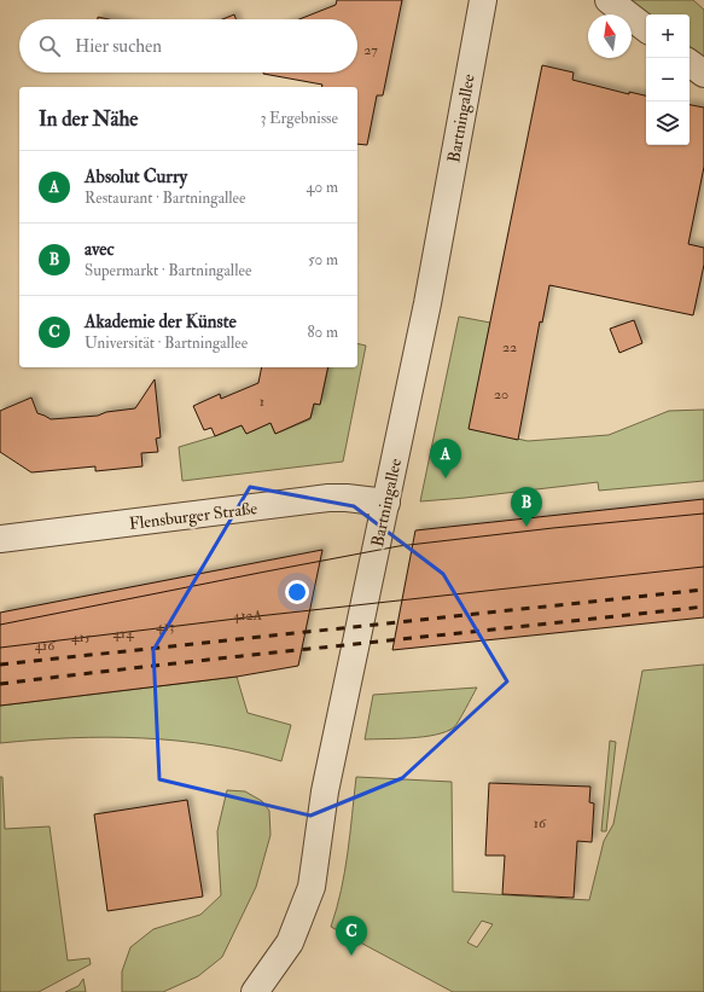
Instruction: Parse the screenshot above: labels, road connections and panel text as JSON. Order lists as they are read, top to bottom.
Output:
{
  "streets": {
    "street": ["Bartningallee", "Flensburger Straße"]
  },
  "crossings": [
    ["Bartningallee", "Flensburger Straße"]
  ],
  "house_numbers": [
    "27",
    "22",
    "20",
    "1",
    "412A",
    "413",
    "414",
    "415",
    "416",
    "16"
  ],
  "north": "top",
  "page": {
    "map_buttons": ["+", "−"],
    "search": "Hier suchen",
    "heading": ["In der Nähe", "3 Ergebnisse"],
    "list": [
      {
        "mark": "A",
        "name": "Absolut Curry",
        "note": "Restaurant · Bartningallee",
        "value": "40 m"
      },
      {
        "mark": "B",
        "name": "avec",
        "note": "Supermarkt · Bartningallee",
        "value": "50 m"
      },
      {
        "mark": "C",
        "name": "Akademie der Künste",
        "note": "Universität · Bartningallee",
        "value": "80 m"
      }
    ],
    "pins": ["A", "B", "C"]
  }
}
